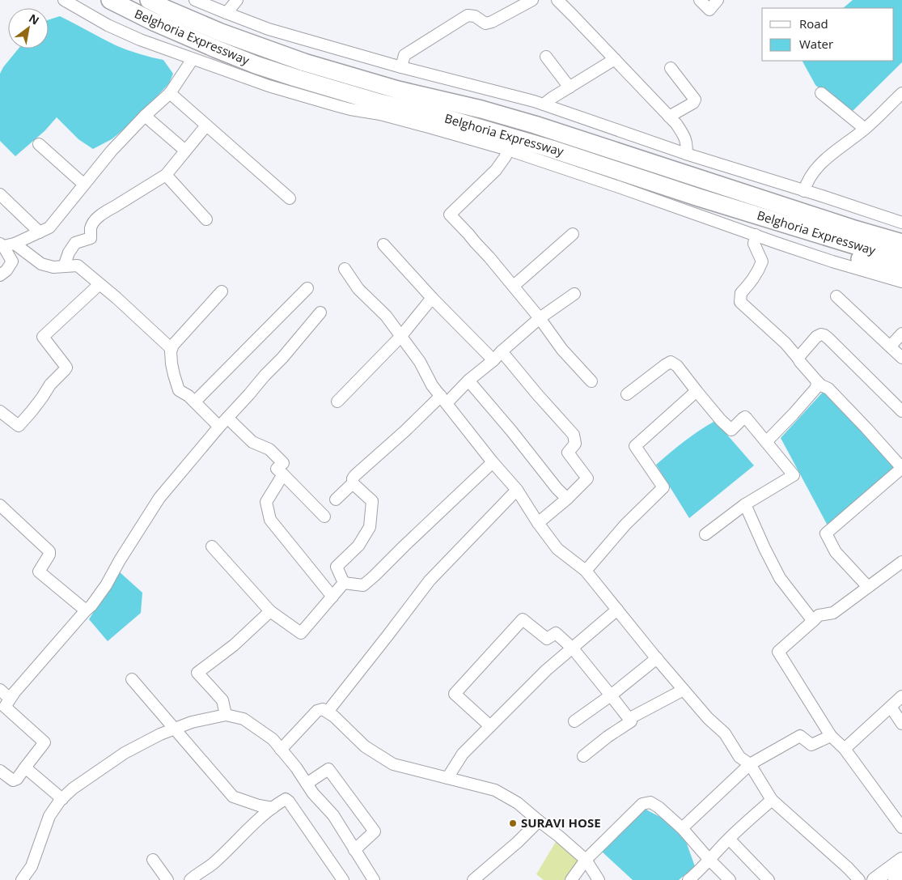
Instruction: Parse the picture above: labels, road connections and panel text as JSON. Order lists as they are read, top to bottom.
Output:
{
  "streets": {
    "highway": ["Belghoria Expressway"]
  },
  "places": ["SURAVI HOSE"],
  "legend": ["Road", "Water"],
  "north": "top right"
}
